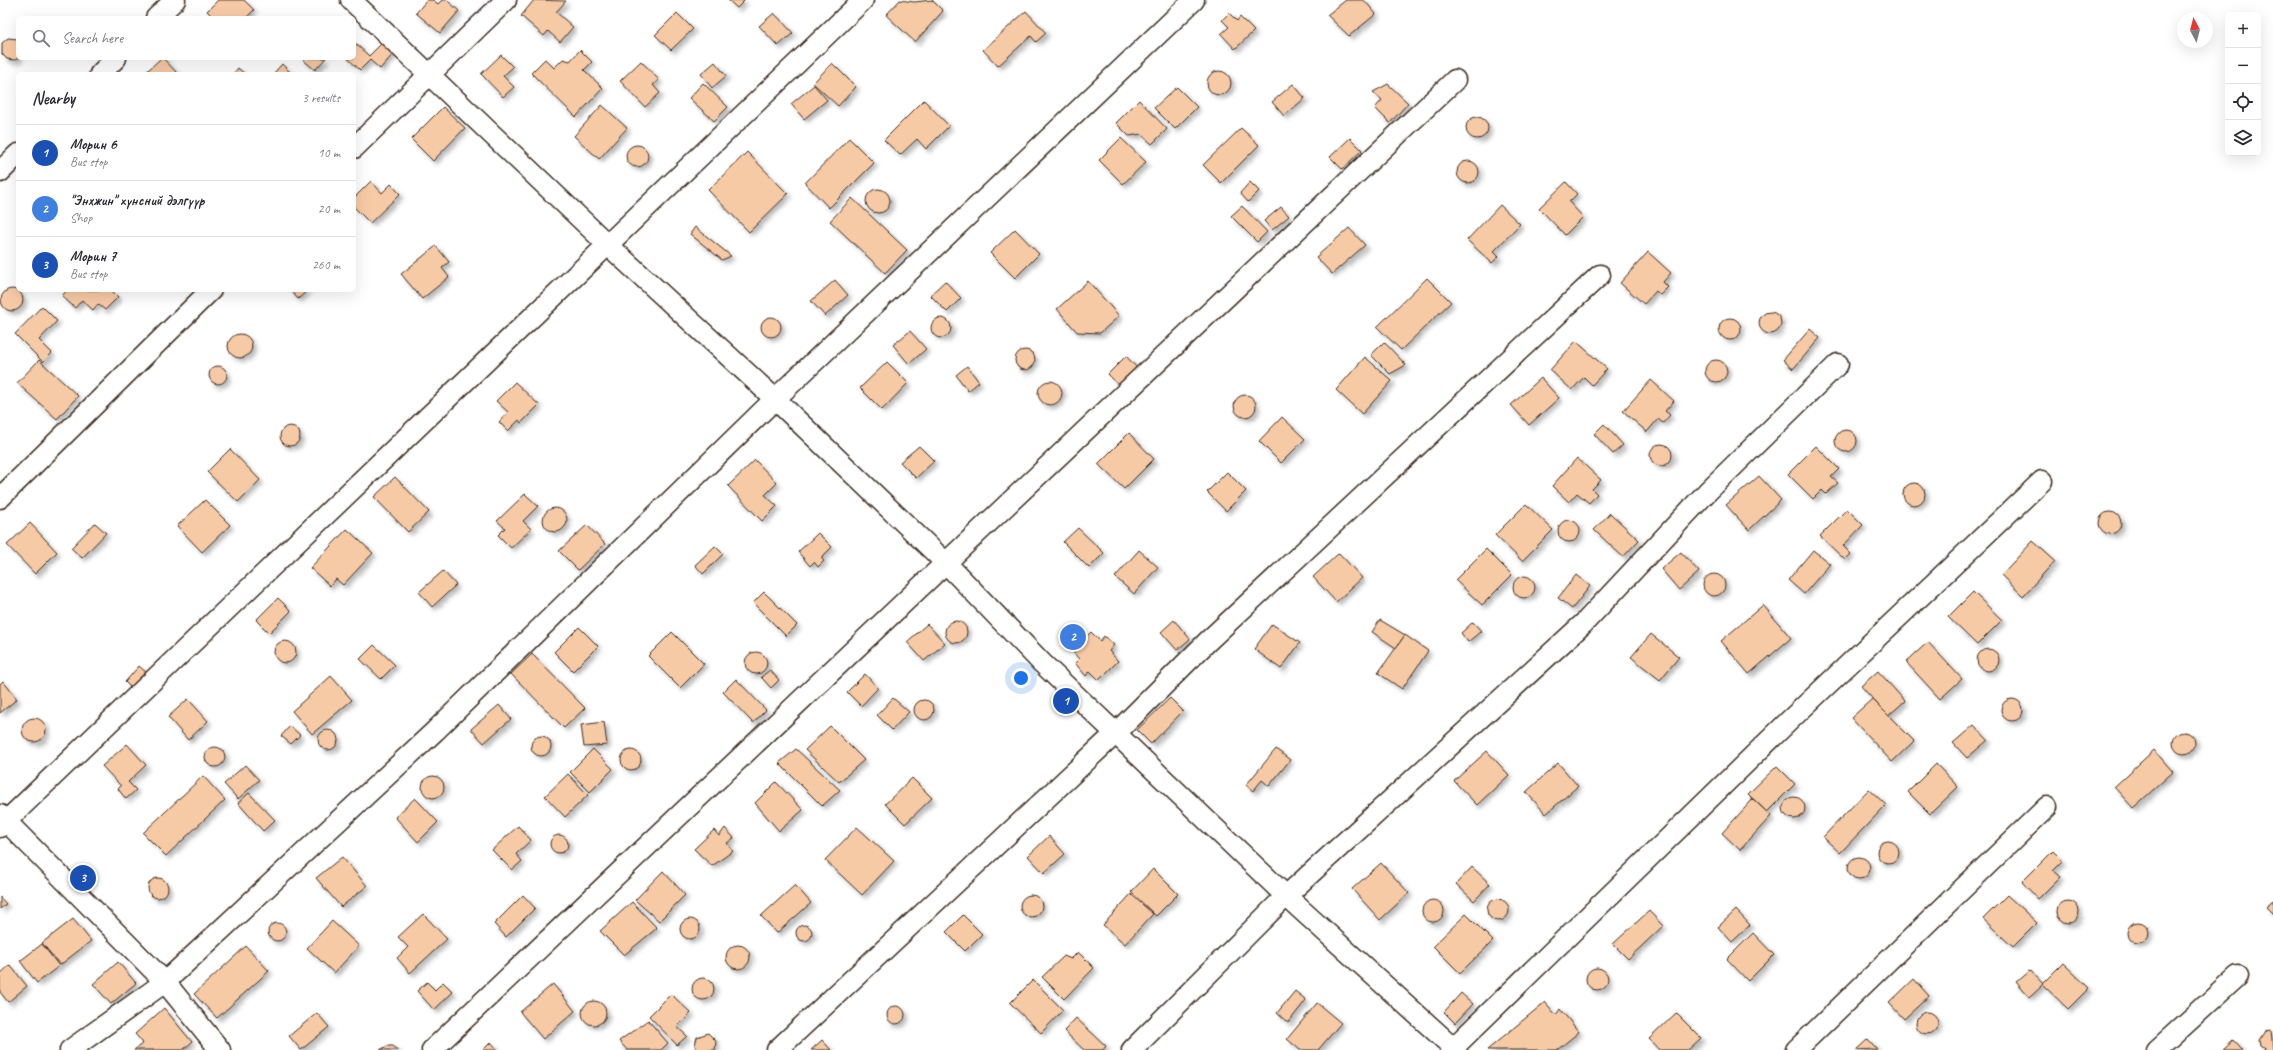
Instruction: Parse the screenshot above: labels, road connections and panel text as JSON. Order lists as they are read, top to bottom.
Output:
{
  "north": "top",
  "page": {
    "map_buttons": ["+", "−"],
    "search": "Search here",
    "heading": ["Nearby", "3 results"],
    "list": [
      {
        "mark": "1",
        "name": "Морин 6",
        "note": "Bus stop",
        "value": "10 m"
      },
      {
        "mark": "2",
        "name": "\"Энхжин\" хүнсний дэлгүүр",
        "note": "Shop",
        "value": "20 m"
      },
      {
        "mark": "3",
        "name": "Морин 7",
        "note": "Bus stop",
        "value": "260 m"
      }
    ],
    "pins": ["2", "1", "3"]
  }
}
